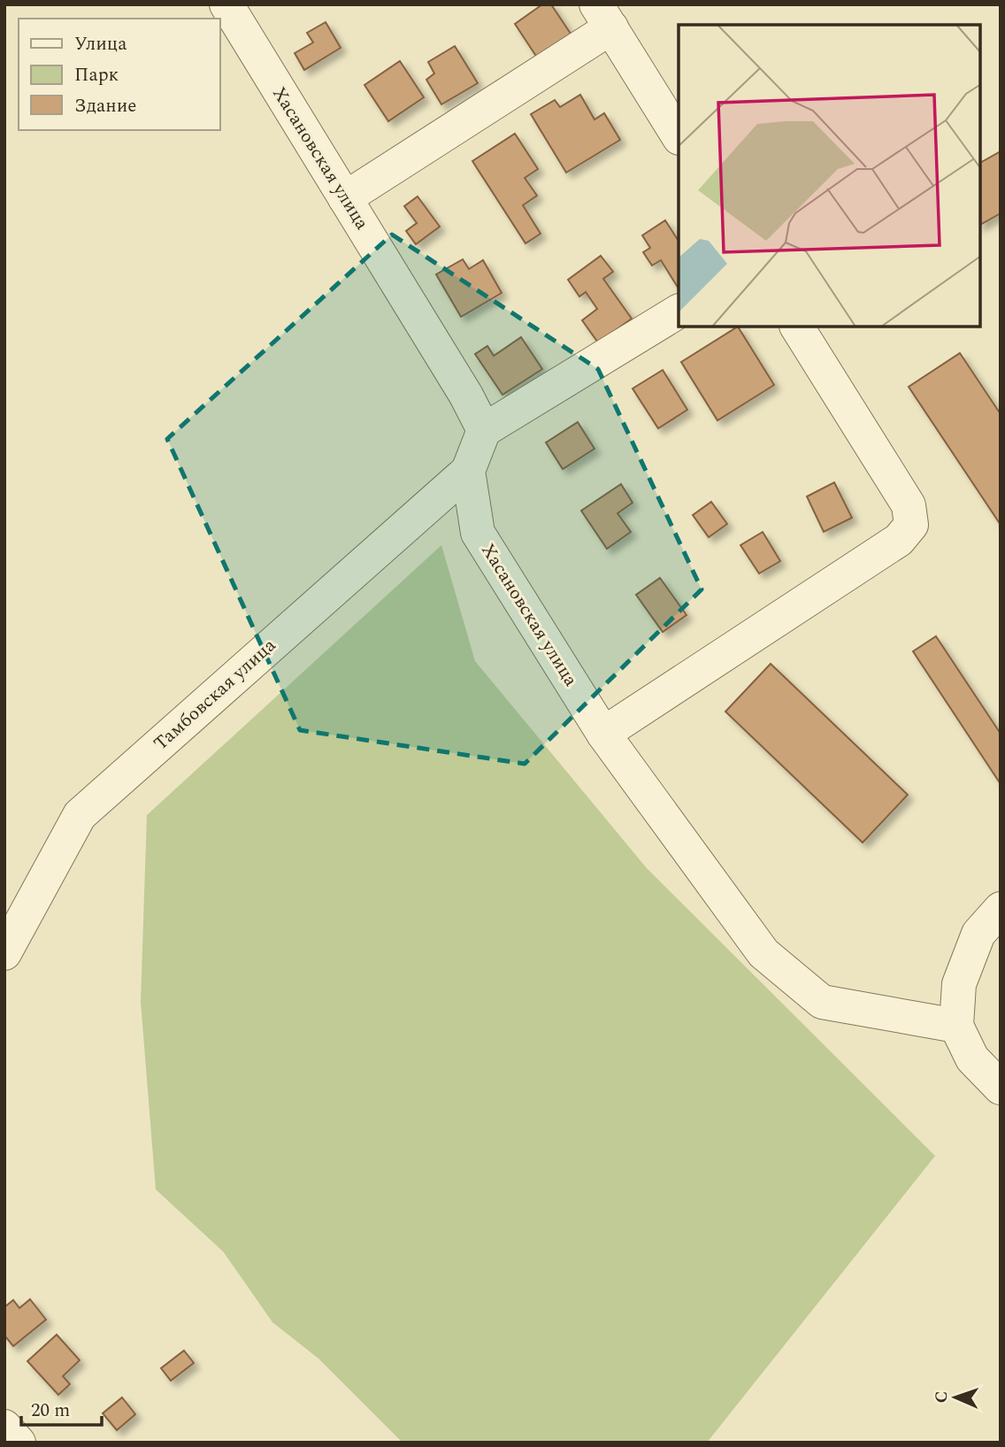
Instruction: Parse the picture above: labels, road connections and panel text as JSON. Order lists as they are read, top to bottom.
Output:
{
  "streets": {
    "street": ["Хасановская улица", "Тамбовская улица"]
  },
  "crossings": [
    ["Хасановская улица", "Тамбовская улица"]
  ],
  "legend": ["Улица", "Парк", "Здание"],
  "scale_bar": "20 m",
  "north": "left"
}
